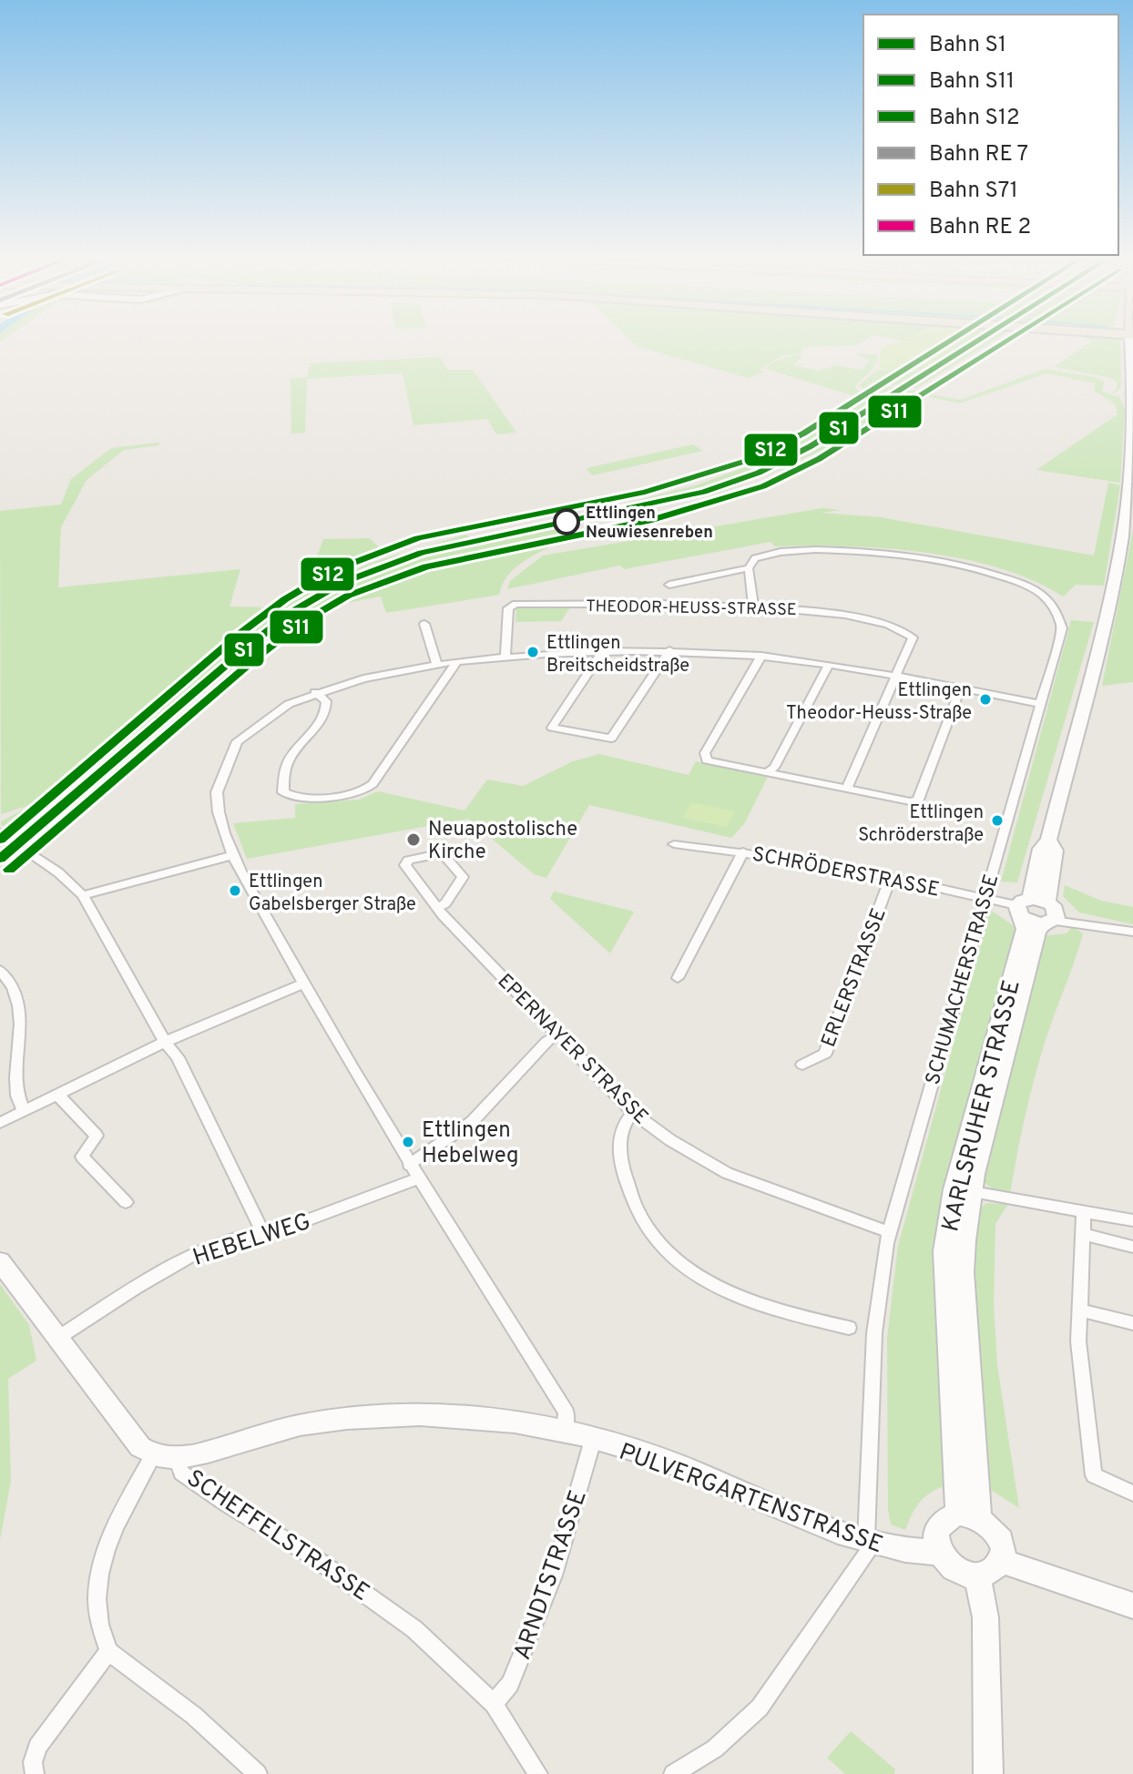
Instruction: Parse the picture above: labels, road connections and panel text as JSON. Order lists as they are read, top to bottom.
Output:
{
  "streets": {
    "main road": ["KARLSRUHER STRASSE", "PULVERGARTENSTRASSE", "SCHEFFELSTRASSE"],
    "street": [
      "THEODOR-HEUSS-STRASSE",
      "SCHRÖDERSTRASSE",
      "ERLERSTRASSE",
      "SCHUMACHERSTRASSE",
      "EPERNAYER STRASSE",
      "HEBELWEG",
      "ARNDTSTRASSE"
    ]
  },
  "crossings": [
    ["SCHRÖDERSTRASSE", "ERLERSTRASSE"],
    ["SCHRÖDERSTRASSE", "SCHUMACHERSTRASSE"],
    ["SCHRÖDERSTRASSE", "KARLSRUHER STRASSE"],
    ["SCHUMACHERSTRASSE", "EPERNAYER STRASSE"],
    ["SCHUMACHERSTRASSE", "PULVERGARTENSTRASSE"],
    ["KARLSRUHER STRASSE", "PULVERGARTENSTRASSE"],
    ["HEBELWEG", "SCHEFFELSTRASSE"],
    ["PULVERGARTENSTRASSE", "SCHEFFELSTRASSE"],
    ["PULVERGARTENSTRASSE", "ARNDTSTRASSE"],
    ["SCHEFFELSTRASSE", "ARNDTSTRASSE"]
  ],
  "places": [
    "Ettlingen Neuwiesenreben",
    "Ettlingen Breitscheidstraße",
    "Ettlingen Theodor-Heuss-Straße",
    "Ettlingen Schröderstraße",
    "Neuapostolische Kirche",
    "Ettlingen Gabelsberger Straße",
    "Ettlingen Hebelweg"
  ],
  "lines": ["rail line S1", "rail line S11", "rail line S12"],
  "legend": [
    "Bahn S1",
    "Bahn S11",
    "Bahn S12",
    "Bahn RE 7",
    "Bahn S71",
    "Bahn RE 2"
  ]
}
